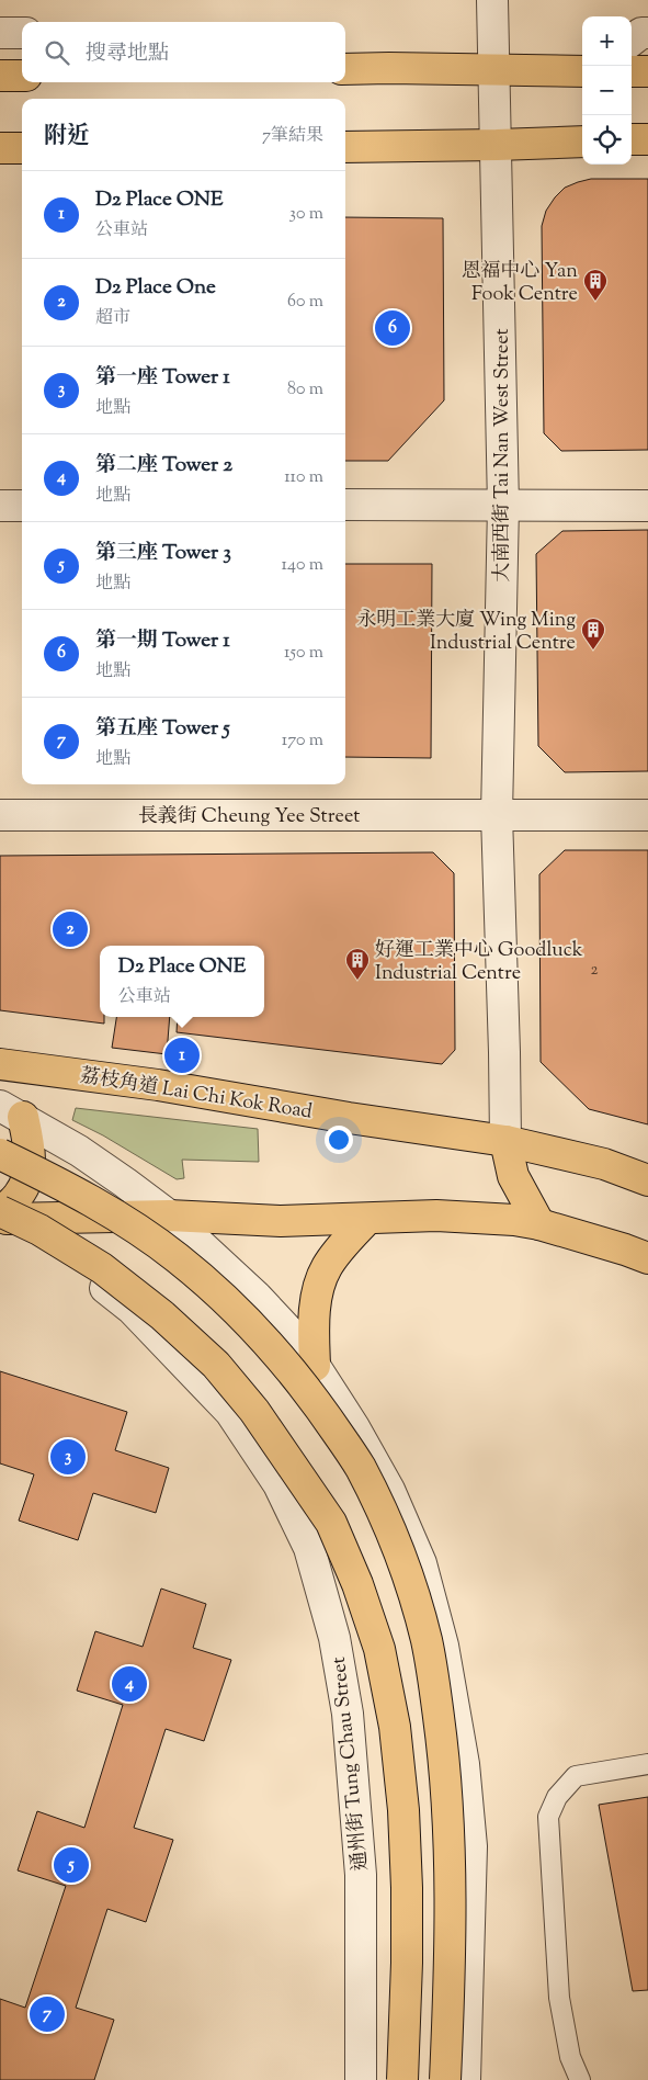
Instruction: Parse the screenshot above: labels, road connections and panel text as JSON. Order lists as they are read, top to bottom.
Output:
{
  "streets": {
    "main road": ["荔枝角道 Lai Chi Kok Road"],
    "street": ["大南西街 Tai Nan West Street", "長義街 Cheung Yee Street", "通州街 Tung Chau Street"]
  },
  "crossings": [
    ["大南西街 Tai Nan West Street", "長義街 Cheung Yee Street"],
    ["大南西街 Tai Nan West Street", "荔枝角道 Lai Chi Kok Road"]
  ],
  "places": {
    "building": ["恩福中心 Yan Fook Centre", "永明工業大廈 Wing Ming Industrial Centre", "好運工業中心 Goodluck Industrial Centre"]
  },
  "house_numbers": ["2"],
  "page": {
    "map_buttons": ["+", "−"],
    "search": "搜尋地點",
    "heading": ["附近", "7筆結果"],
    "list": [
      {
        "mark": "1",
        "name": "D2 Place ONE",
        "note": "公車站",
        "value": "30 m"
      },
      {
        "mark": "2",
        "name": "D2 Place One",
        "note": "超市",
        "value": "60 m"
      },
      {
        "mark": "3",
        "name": "第一座 Tower 1",
        "note": "地點",
        "value": "80 m"
      },
      {
        "mark": "4",
        "name": "第二座 Tower 2",
        "note": "地點",
        "value": "110 m"
      },
      {
        "mark": "5",
        "name": "第三座 Tower 3",
        "note": "地點",
        "value": "140 m"
      },
      {
        "mark": "6",
        "name": "第一期 Tower 1",
        "note": "地點",
        "value": "150 m"
      },
      {
        "mark": "7",
        "name": "第五座 Tower 5",
        "note": "地點",
        "value": "170 m"
      }
    ],
    "pins": [
      "6",
      "2",
      "1",
      "3",
      "4",
      "5",
      "7"
    ],
    "popup": ["D2 Place ONE", "公車站"]
  }
}
